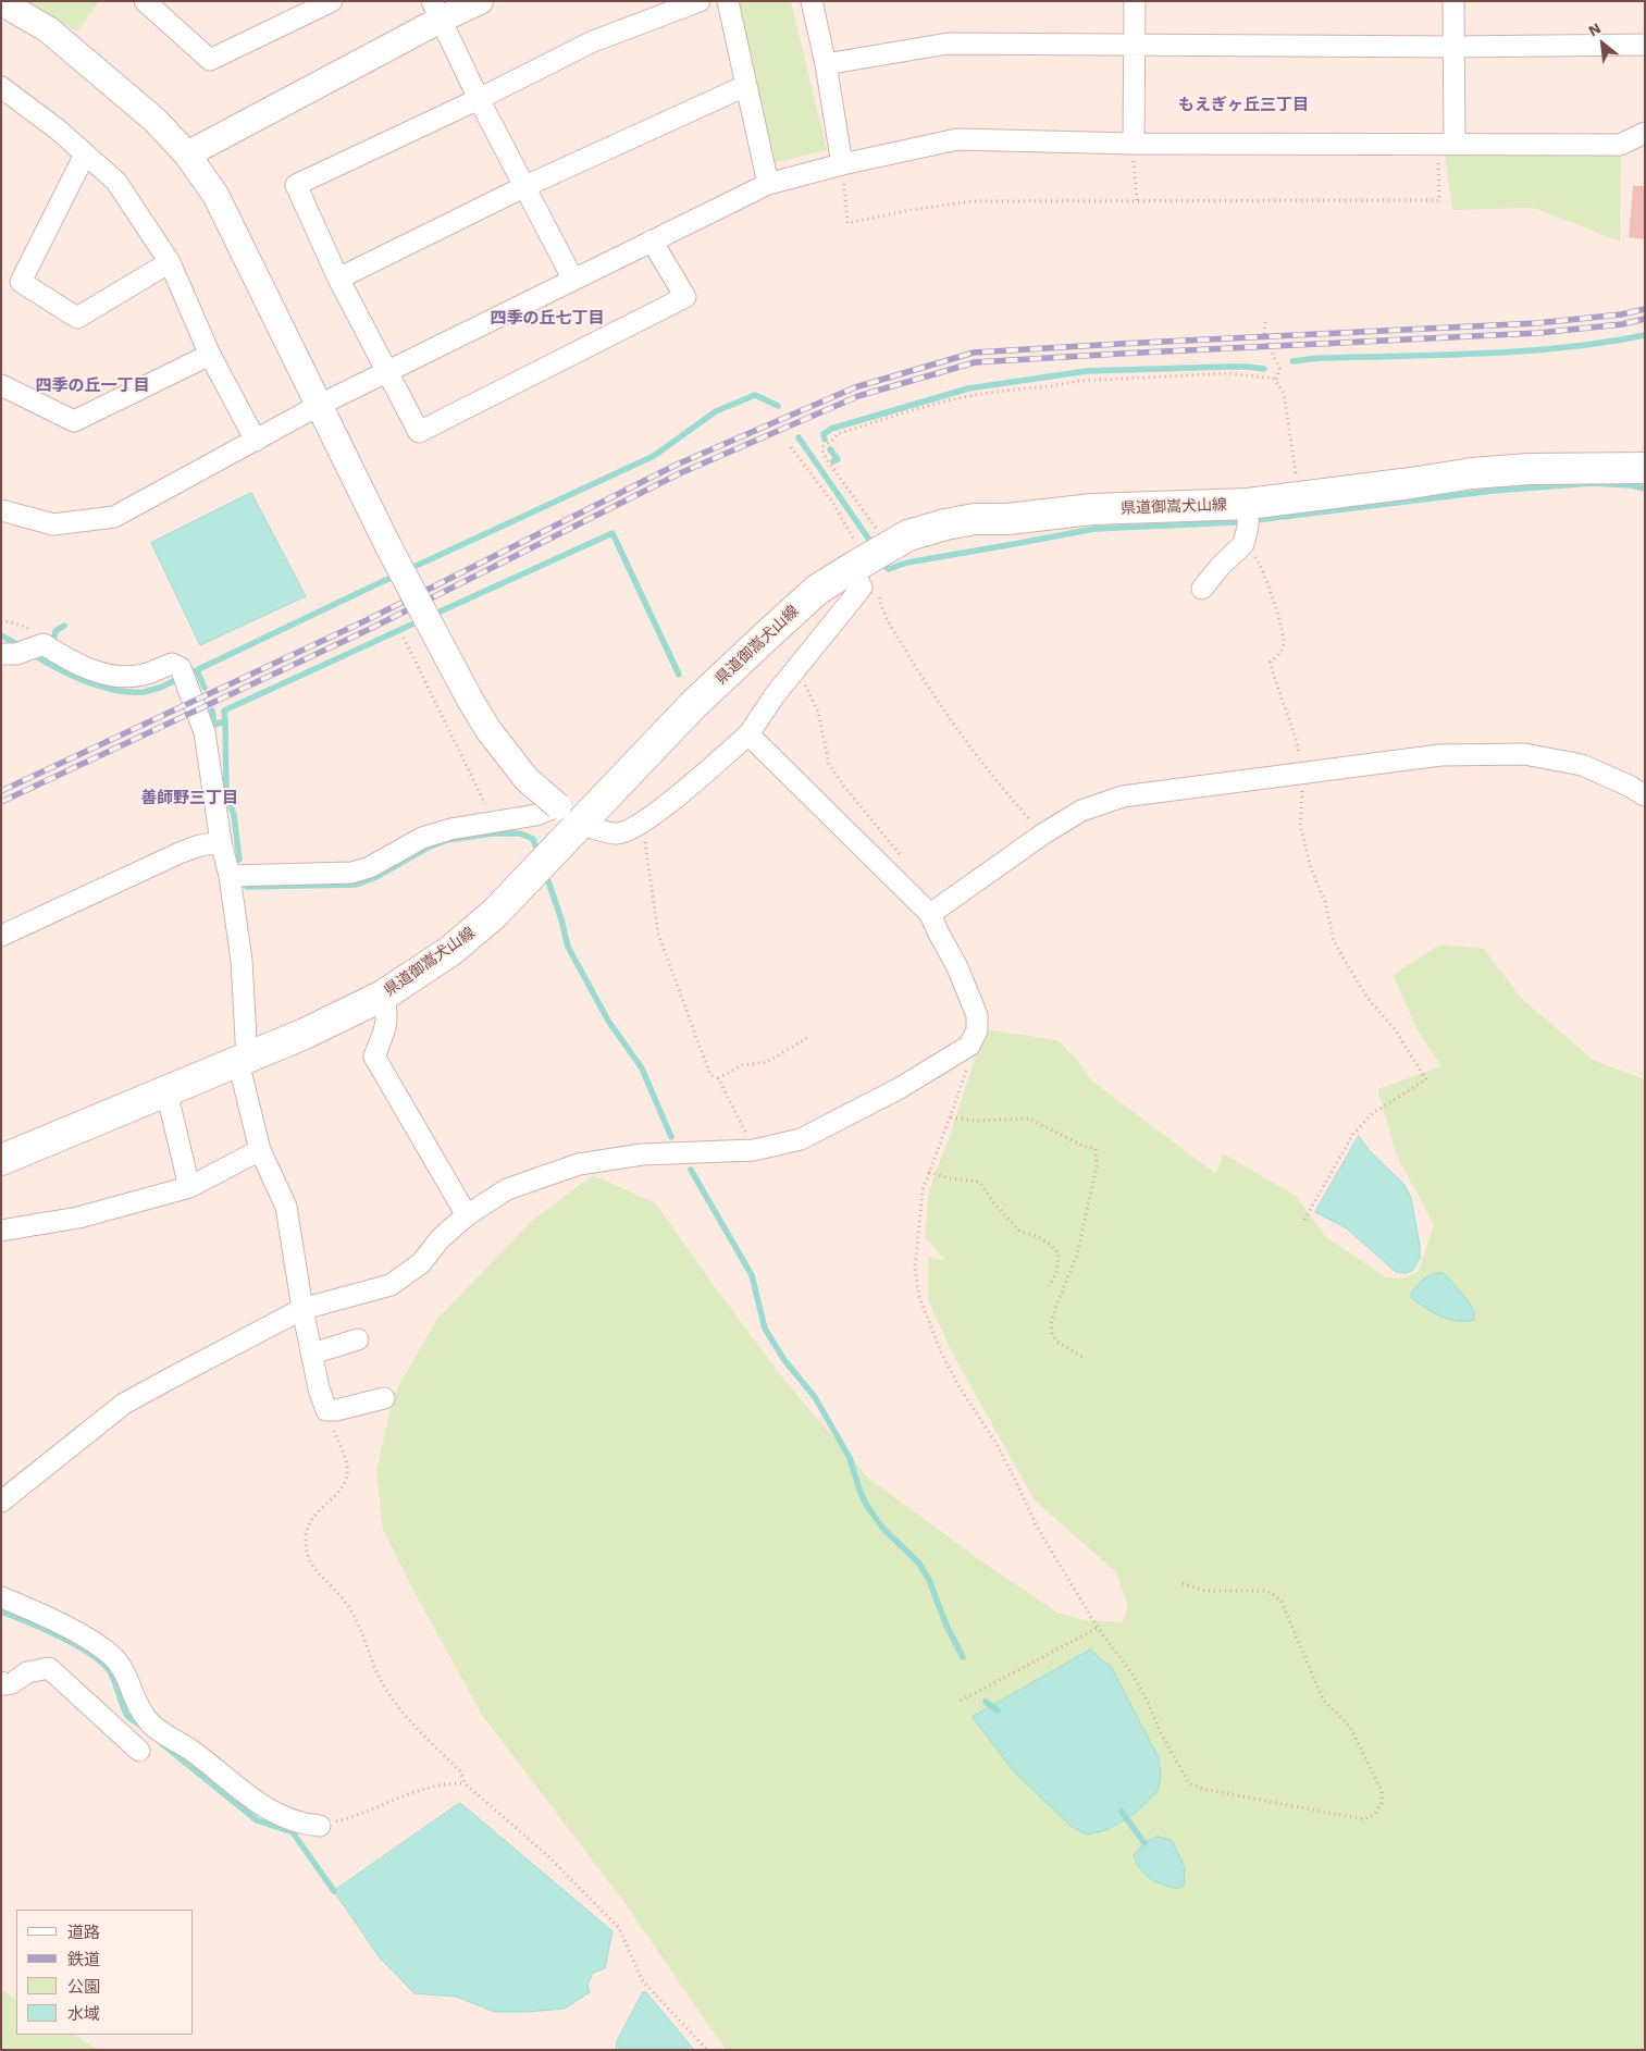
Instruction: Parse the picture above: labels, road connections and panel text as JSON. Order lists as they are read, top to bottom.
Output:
{
  "streets": {
    "main road": ["県道御嵩犬山線"]
  },
  "districts": [
    "もえぎヶ丘三丁目",
    "四季の丘七丁目",
    "四季の丘一丁目",
    "善師野三丁目"
  ],
  "legend": [
    "道路",
    "鉄道",
    "公園",
    "水域"
  ],
  "north": "top left"
}
